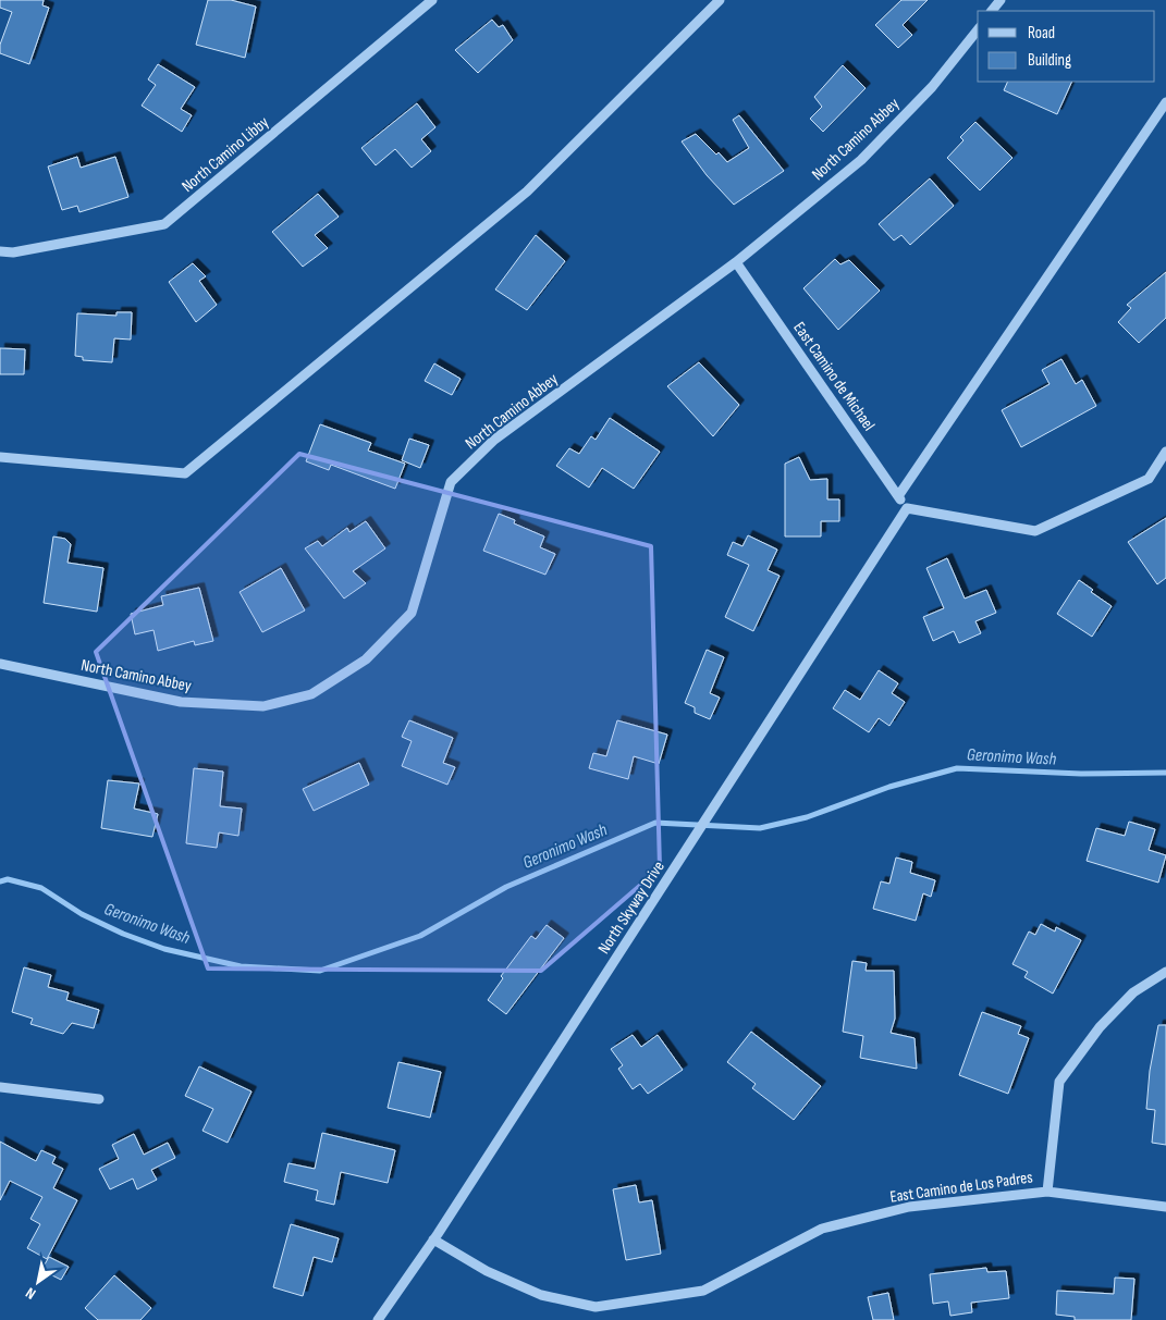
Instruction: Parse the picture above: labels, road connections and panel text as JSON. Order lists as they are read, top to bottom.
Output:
{
  "streets": {
    "street": [
      "North Camino Abbey",
      "North Camino Libby",
      "East Camino de Michael",
      "North Skyway Drive",
      "East Camino de Los Padres"
    ]
  },
  "crossings": [
    ["North Camino Abbey", "East Camino de Michael"],
    ["East Camino de Michael", "North Skyway Drive"],
    ["North Skyway Drive", "East Camino de Los Padres"]
  ],
  "water": ["Geronimo Wash"],
  "legend": ["Road", "Building"],
  "north": "bottom left"
}
